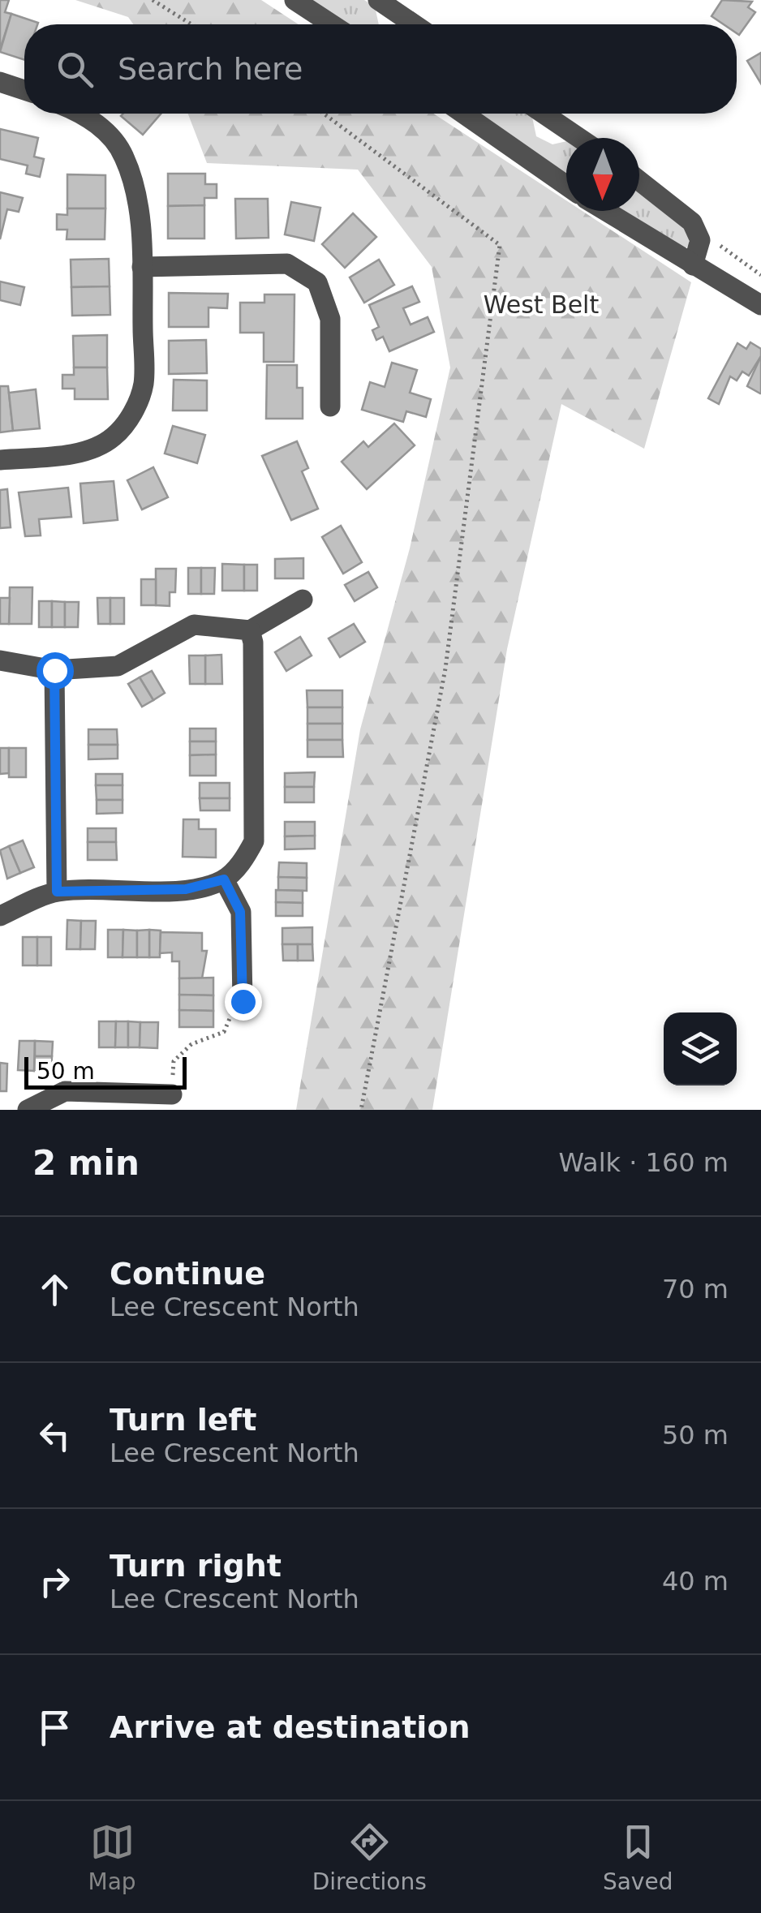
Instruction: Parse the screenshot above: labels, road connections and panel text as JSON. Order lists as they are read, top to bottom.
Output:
{
  "parks": ["West Belt"],
  "scale_bar": "50 m",
  "north": "bottom",
  "page": {
    "search": "Search here",
    "scale": "50 m",
    "heading": ["2 min", "Walk · 160 m"],
    "list": [
      ["Continue", "Lee Crescent North", "70 m"],
      ["Turn left", "Lee Crescent North", "50 m"],
      ["Turn right", "Lee Crescent North", "40 m"],
      "Arrive at destination"
    ],
    "nav": ["Map", "Directions", "Saved"]
  }
}
